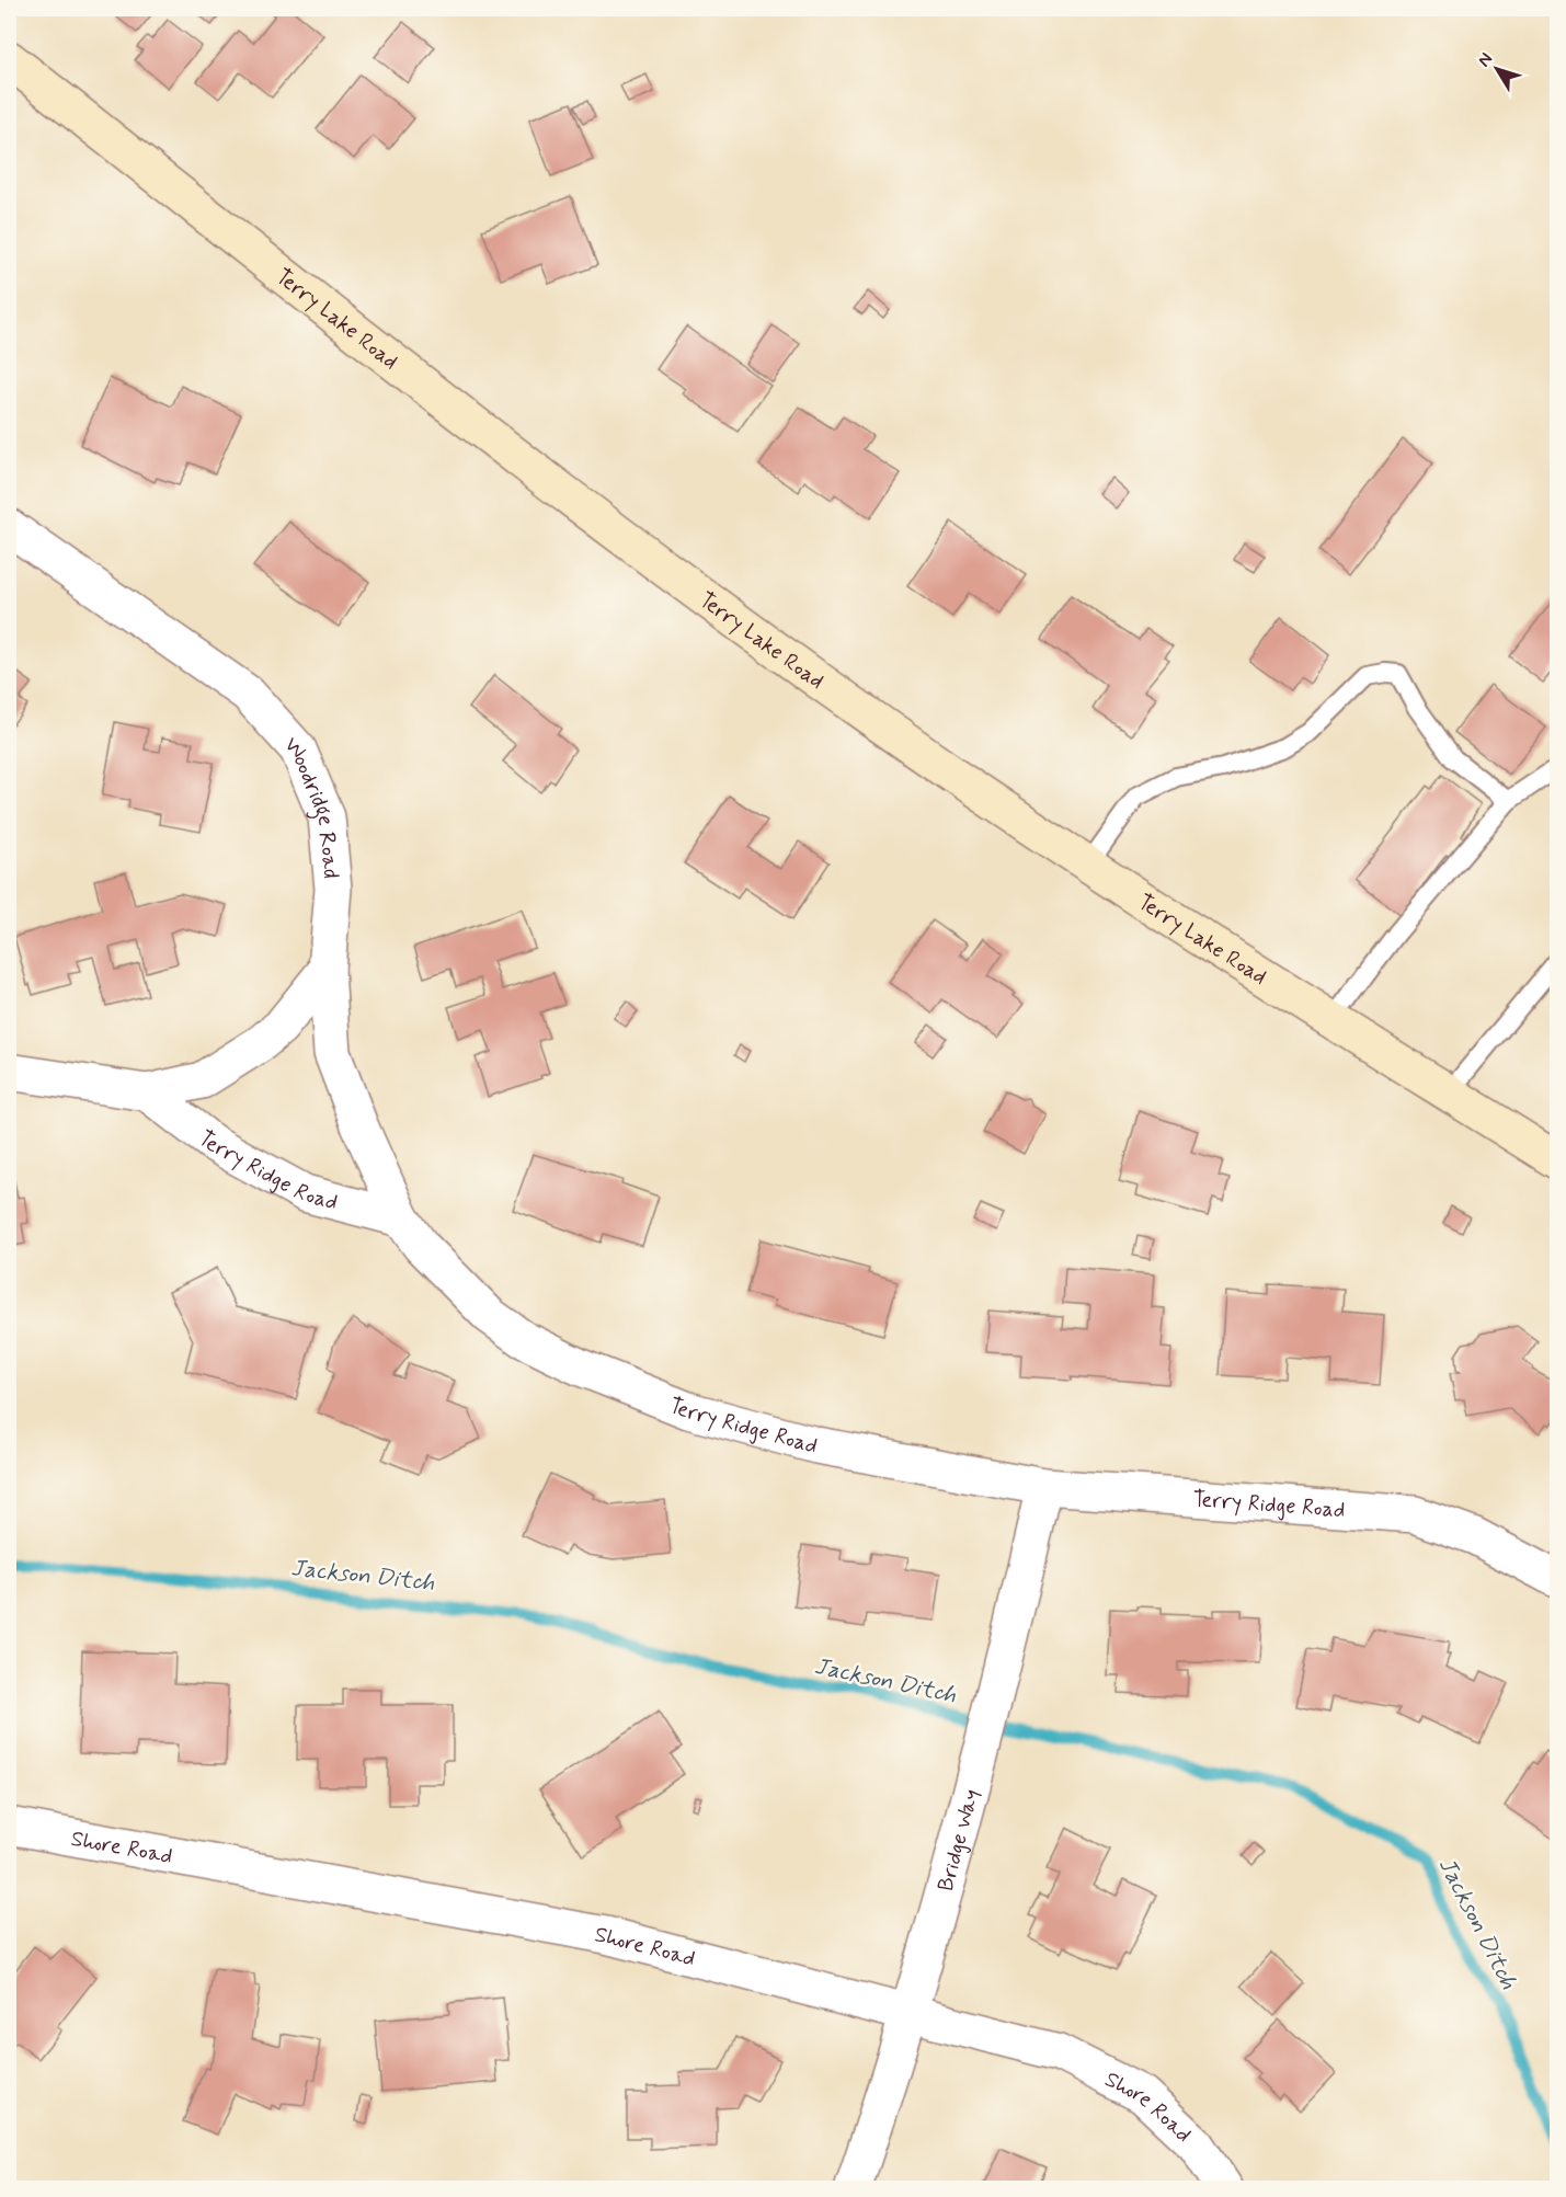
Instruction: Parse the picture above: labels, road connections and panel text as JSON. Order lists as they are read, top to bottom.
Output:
{
  "streets": {
    "main road": ["Terry Lake Road"],
    "street": [
      "Woodridge Road",
      "Terry Ridge Road",
      "Bridge Way",
      "Shore Road"
    ]
  },
  "crossings": [
    ["Woodridge Road", "Terry Ridge Road"],
    ["Terry Ridge Road", "Bridge Way"],
    ["Bridge Way", "Shore Road"]
  ],
  "water": ["Jackson Ditch"],
  "north": "top left"
}
